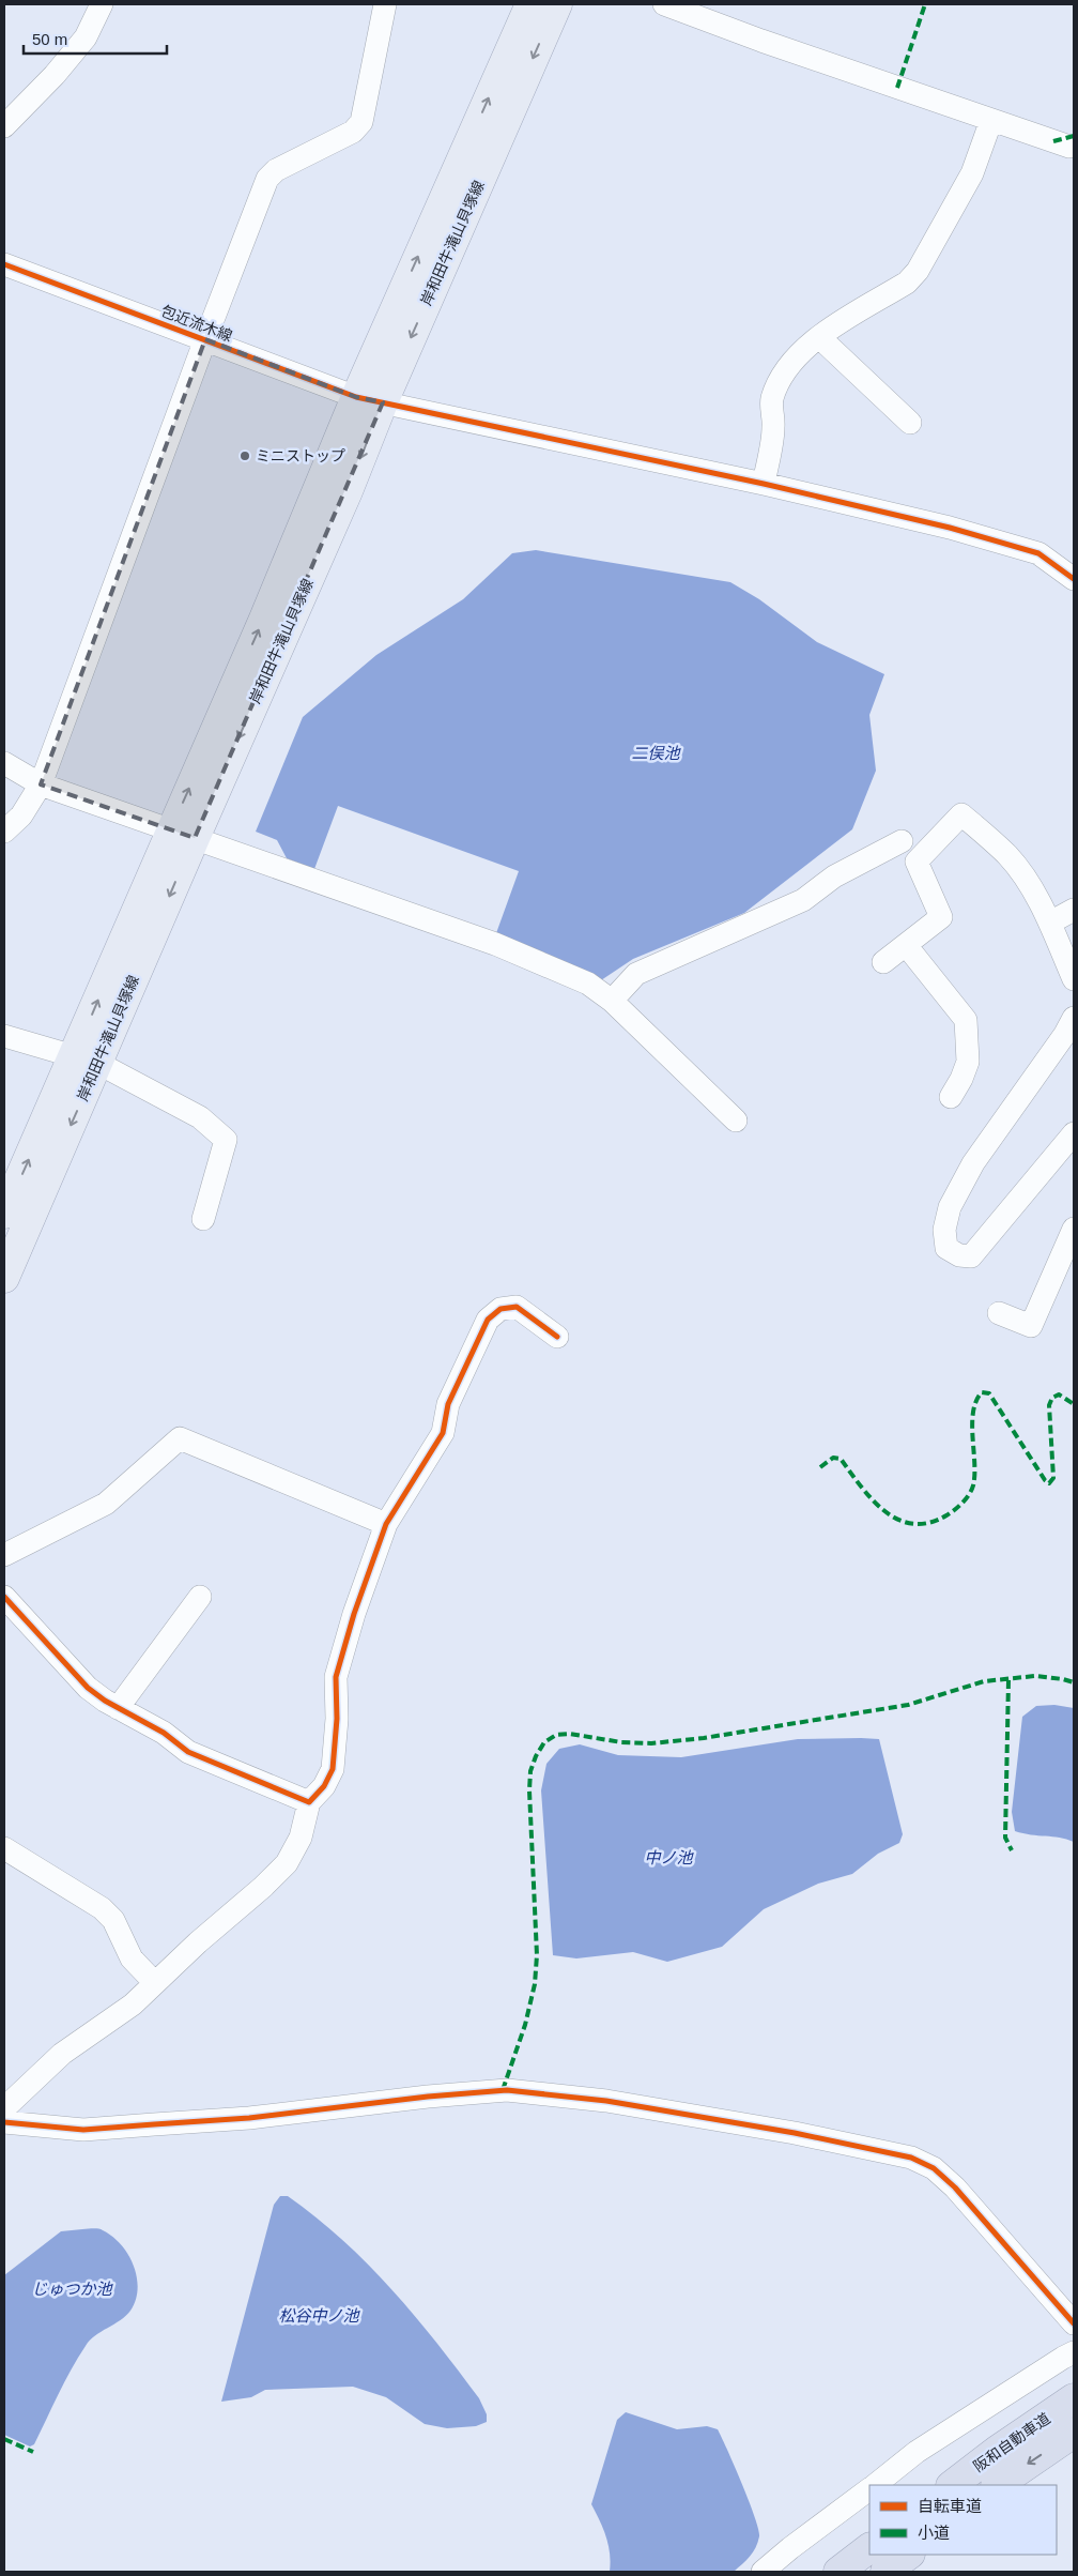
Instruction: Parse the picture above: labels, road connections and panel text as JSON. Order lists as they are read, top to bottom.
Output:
{
  "streets": {
    "highway": ["阪和自動車道"],
    "main road": ["岸和田牛滝山貝塚線"],
    "street": ["包近流木線"]
  },
  "crossings": [
    ["岸和田牛滝山貝塚線", "包近流木線"]
  ],
  "water": [
    "二俣池",
    "中ノ池",
    "じゅつか池",
    "松谷中ノ池"
  ],
  "places": ["ミニストップ"],
  "legend": ["自転車道", "小道"],
  "scale_bar": "50 m"
}
